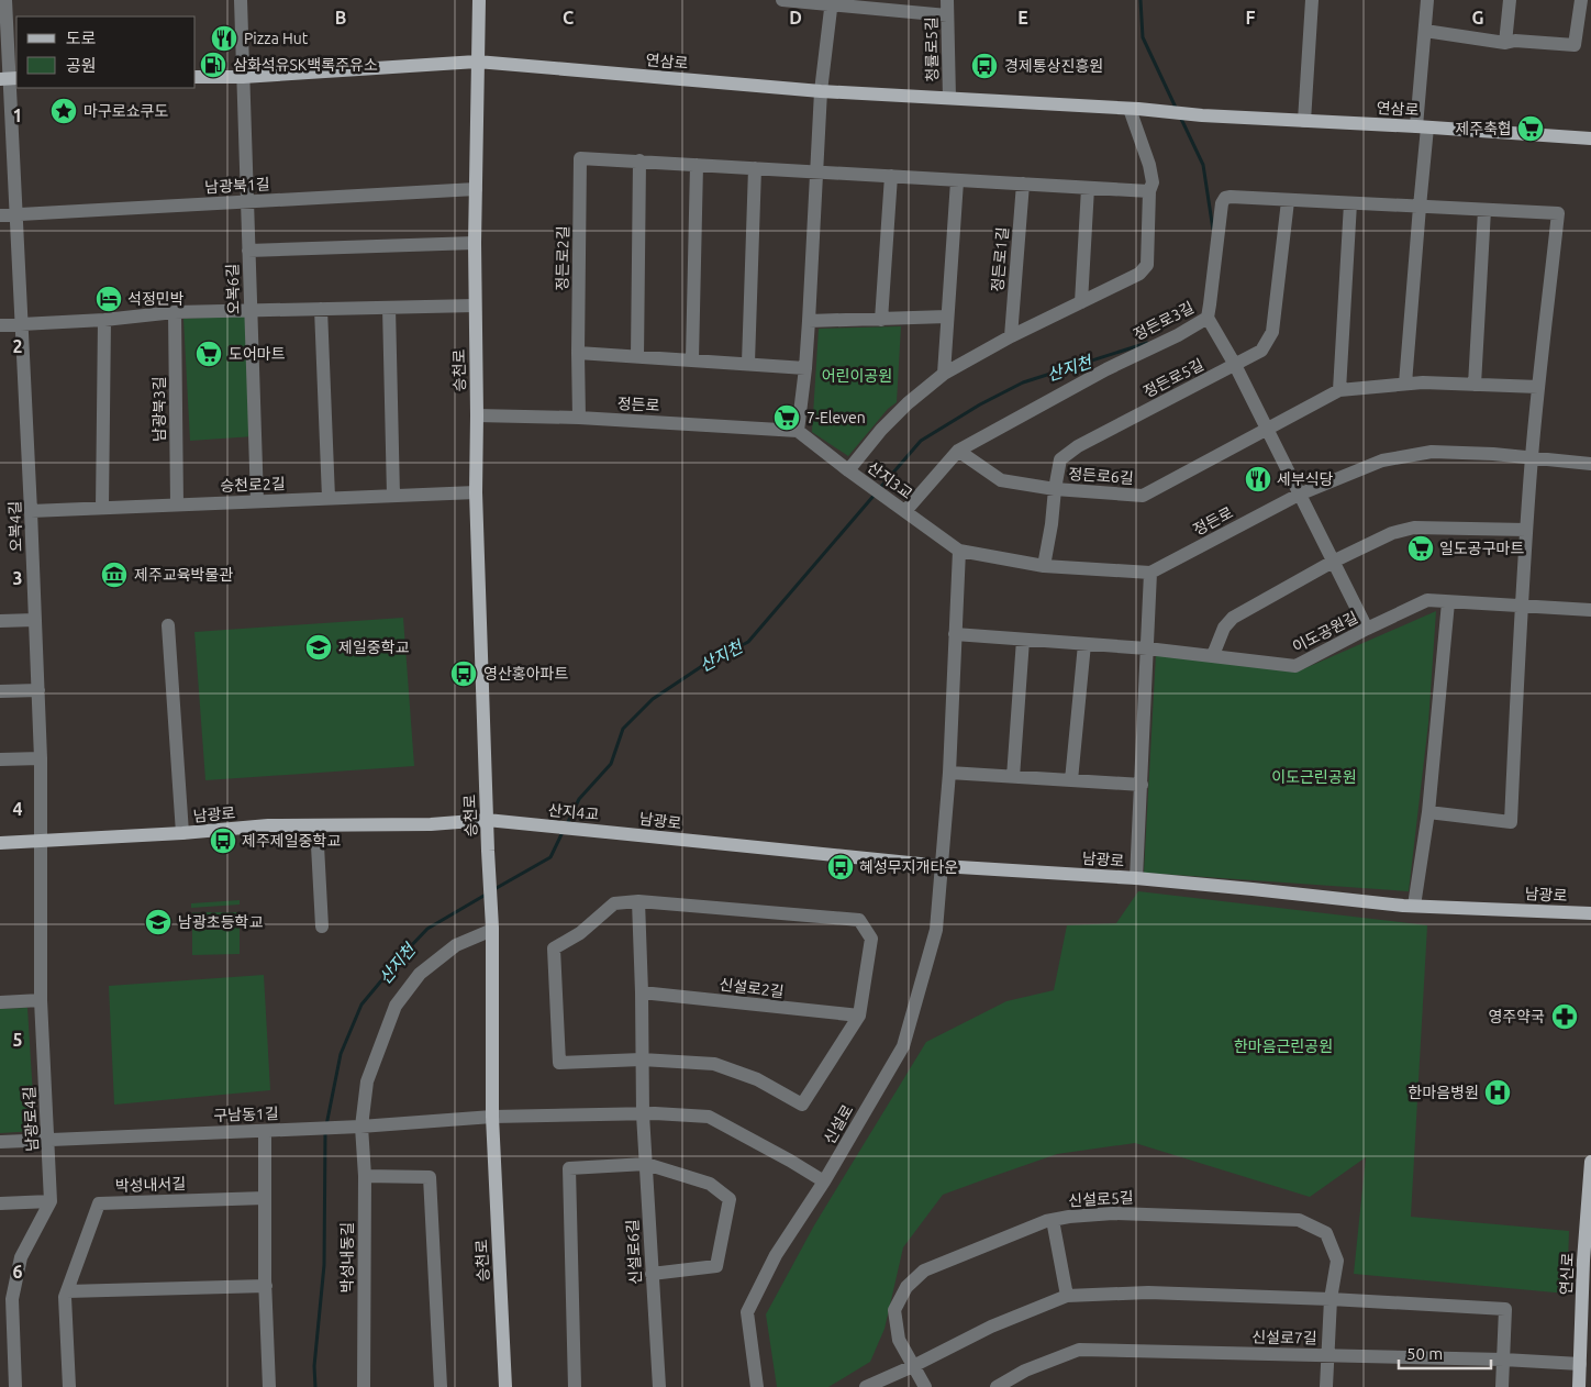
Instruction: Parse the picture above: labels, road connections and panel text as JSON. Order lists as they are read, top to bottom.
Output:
{
  "streets": {
    "main road": [
      "연삼로",
      "승천로",
      "산지4교",
      "남광로",
      "연신로"
    ],
    "street": [
      "청률로5길",
      "남광북1길",
      "정든로2길",
      "정든로1길",
      "오복6길",
      "정든로3길",
      "정든로5길",
      "정든로",
      "남광북3길",
      "정든로6길",
      "산지3교",
      "승천로2길",
      "오복4길",
      "이도공원길",
      "신설로2길",
      "구남동1길",
      "남광로4길",
      "신설로",
      "박성내서길",
      "신설로5길",
      "신설로6길",
      "박성내동길",
      "신설로7길"
    ]
  },
  "crossings": [
    ["청률로5길", "연삼로"],
    ["연삼로", "오복6길"],
    ["연삼로", "승천로"],
    ["남광북1길", "오복6길"],
    ["남광북1길", "승천로"],
    ["남광북1길", "오복4길"],
    ["정든로2길", "정든로"],
    ["오복6길", "승천로2길"],
    ["정든로3길", "정든로5길"],
    ["정든로3길", "정든로"],
    ["정든로3길", "정든로6길"],
    ["정든로3길", "산지3교"],
    ["승천로", "정든로"],
    ["승천로", "승천로2길"],
    ["승천로", "남광로"],
    ["승천로", "구남동1길"],
    ["승천로", "박성내동길"],
    ["정든로5길", "정든로6길"],
    ["남광북3길", "승천로2길"],
    ["승천로2길", "오복4길"],
    ["오복4길", "남광로"],
    ["오복4길", "남광로4길"],
    ["산지4교", "남광로"],
    ["남광로", "남광로4길"],
    ["남광로", "신설로"],
    ["구남동1길", "남광로4길"],
    ["구남동1길", "신설로"],
    ["구남동1길", "신설로6길"],
    ["구남동1길", "박성내동길"],
    ["신설로5길", "신설로7길"],
    ["연신로", "신설로7길"]
  ],
  "water": ["산지천"],
  "parks": ["어린이공원", "이도근린공원", "한마음근린공원"],
  "places": {
    "restaurant": ["Pizza Hut", "세부식당"],
    "fuel station": ["삼화석유SK백록주유소"],
    "bus stop": [
      "경제통상진흥원",
      "영산홍아파트",
      "제주제일중학교",
      "혜성무지개타운"
    ],
    "place": ["마구로쇼쿠도"],
    "supermarket": [
      "제주축협",
      "도어마트",
      "7-Eleven",
      "일도공구마트"
    ],
    "hotel": ["석정민박"],
    "museum": ["제주교육박물관"],
    "school or university": ["제일중학교", "남광초등학교"],
    "pharmacy": ["영주약국"],
    "hospital": ["한마음병원"]
  },
  "legend": ["도로", "공원"],
  "scale_bar": "50 m",
  "grid": {
    "columns": [
      "B",
      "C",
      "D",
      "E",
      "F",
      "G"
    ],
    "rows": [
      "1",
      "2",
      "3",
      "4",
      "5",
      "6"
    ]
  }
}
